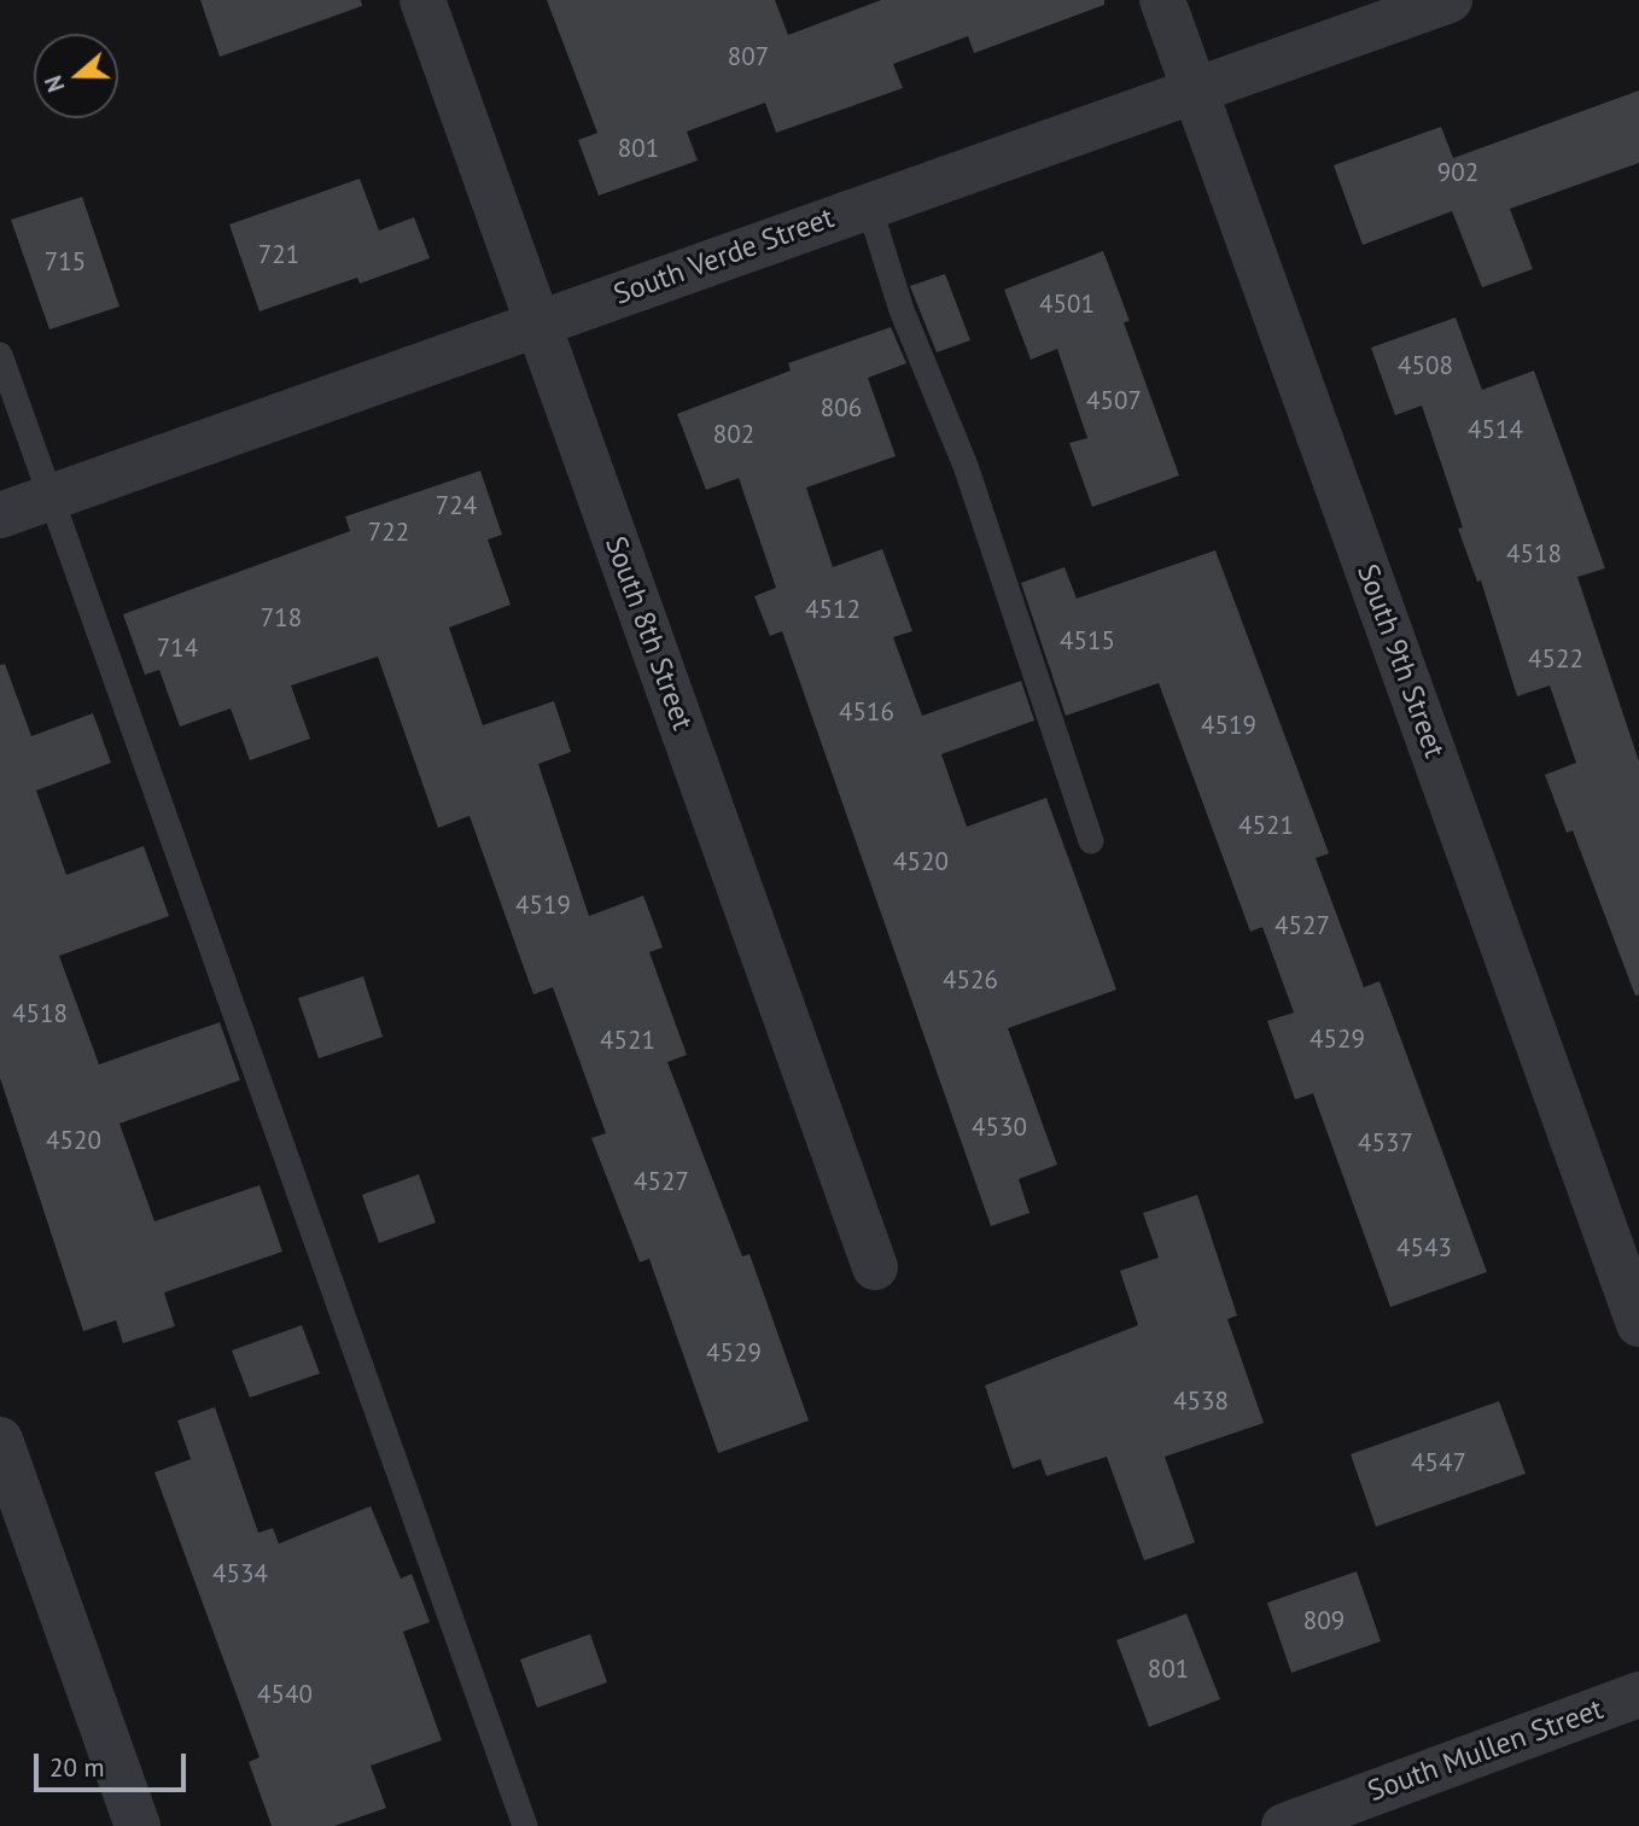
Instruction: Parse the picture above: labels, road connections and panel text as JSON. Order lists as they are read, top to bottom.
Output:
{
  "streets": {
    "street": [
      "South Verde Street",
      "South 8th Street",
      "South 9th Street",
      "South Mullen Street"
    ]
  },
  "crossings": [
    ["South Verde Street", "South 8th Street"],
    ["South Verde Street", "South 9th Street"]
  ],
  "house_numbers": [
    "807",
    "801",
    "902",
    "721",
    "715",
    "4501",
    "4508",
    "4507",
    "806",
    "4514",
    "802",
    "724",
    "722",
    "4518",
    "4512",
    "718",
    "4515",
    "714",
    "4522",
    "4516",
    "4519",
    "4521",
    "4520",
    "4519",
    "4527",
    "4526",
    "4518",
    "4529",
    "4521",
    "4530",
    "4520",
    "4537",
    "4527",
    "4543",
    "4529",
    "4538",
    "4547",
    "4534",
    "809",
    "801",
    "4540"
  ],
  "scale_bar": "20 m",
  "north": "left"
}
